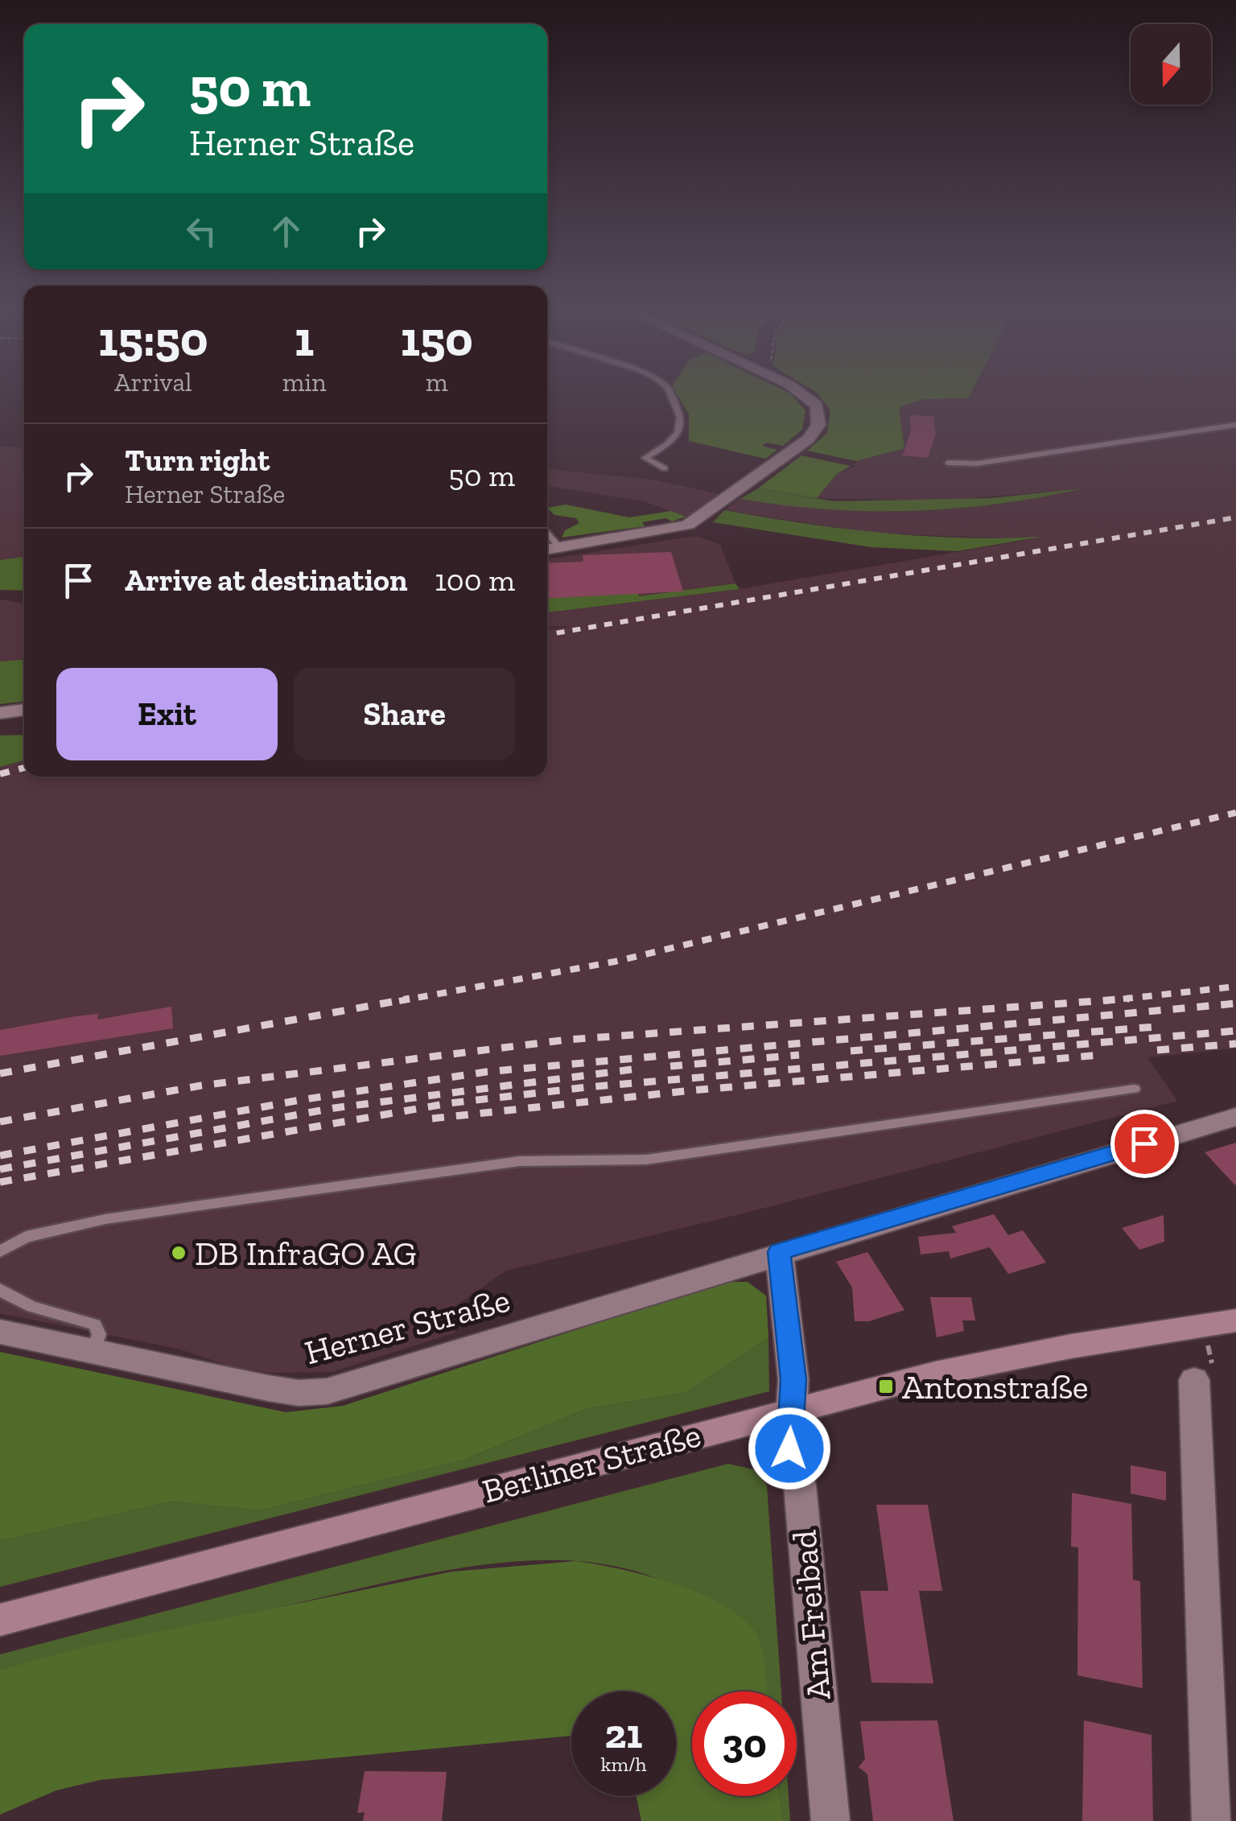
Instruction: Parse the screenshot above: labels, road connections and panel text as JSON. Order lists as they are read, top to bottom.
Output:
{
  "streets": {
    "main road": ["Berliner Straße"],
    "street": ["Herner Straße", "Am Freibad"]
  },
  "crossings": [
    ["Berliner Straße", "Am Freibad"]
  ],
  "places": {
    "other": ["DB InfraGO AG"],
    "transit": ["Antonstraße"]
  },
  "north": "bottom",
  "page": {
    "turn": ["50 m", "Herner Straße"],
    "eta": [
      "15:50",
      "Arrival",
      "1",
      "min",
      "150",
      "m"
    ],
    "list": [
      {
        "name": "Turn right",
        "note": "Herner Straße",
        "value": "50 m"
      },
      {
        "name": "Arrive at destination",
        "value": "100 m"
      }
    ],
    "buttons": ["Exit", "Share"],
    "speed": "21 km/h",
    "limit": "30"
  }
}
